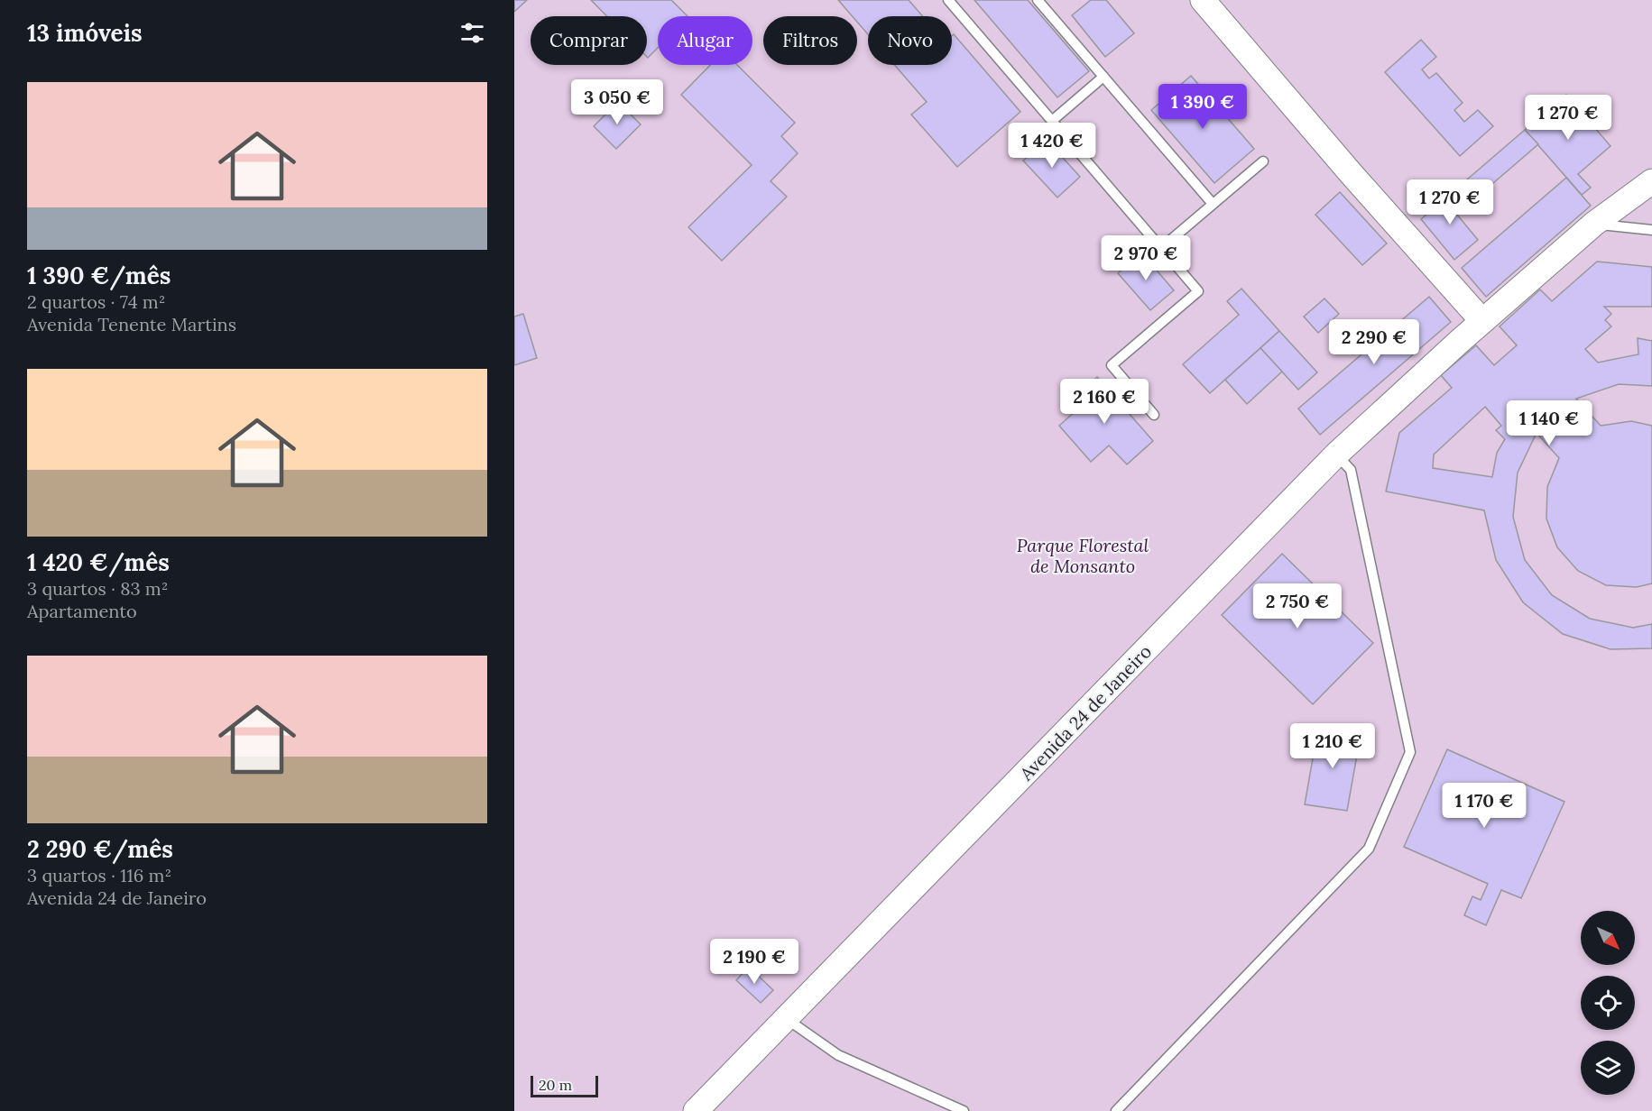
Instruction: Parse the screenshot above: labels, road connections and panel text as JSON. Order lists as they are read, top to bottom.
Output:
{
  "streets": {
    "street": ["Avenida 24 de Janeiro"]
  },
  "parks": ["Parque Florestal de Monsanto"],
  "scale_bar": "20 m",
  "north": "bottom right",
  "page": {
    "heading": "13 imóveis",
    "chip": [
      "Comprar",
      "Alugar",
      "Filtros",
      "Novo"
    ],
    "list": [
      {
        "name": "1 390 €/mês",
        "note": "2 quartos · 74 m² · Avenida Tenente Martins"
      },
      {
        "name": "1 420 €/mês",
        "note": "3 quartos · 83 m² · Apartamento"
      },
      {
        "name": "2 290 €/mês",
        "note": "3 quartos · 116 m² · Avenida 24 de Janeiro"
      }
    ],
    "price": [
      "3 050 €",
      "1 390 €",
      "1 270 €",
      "1 420 €",
      "1 270 €",
      "2 970 €",
      "2 290 €",
      "2 160 €",
      "1 140 €",
      "2 750 €",
      "1 210 €",
      "1 170 €",
      "2 190 €"
    ],
    "scale": "20 m"
  }
}
